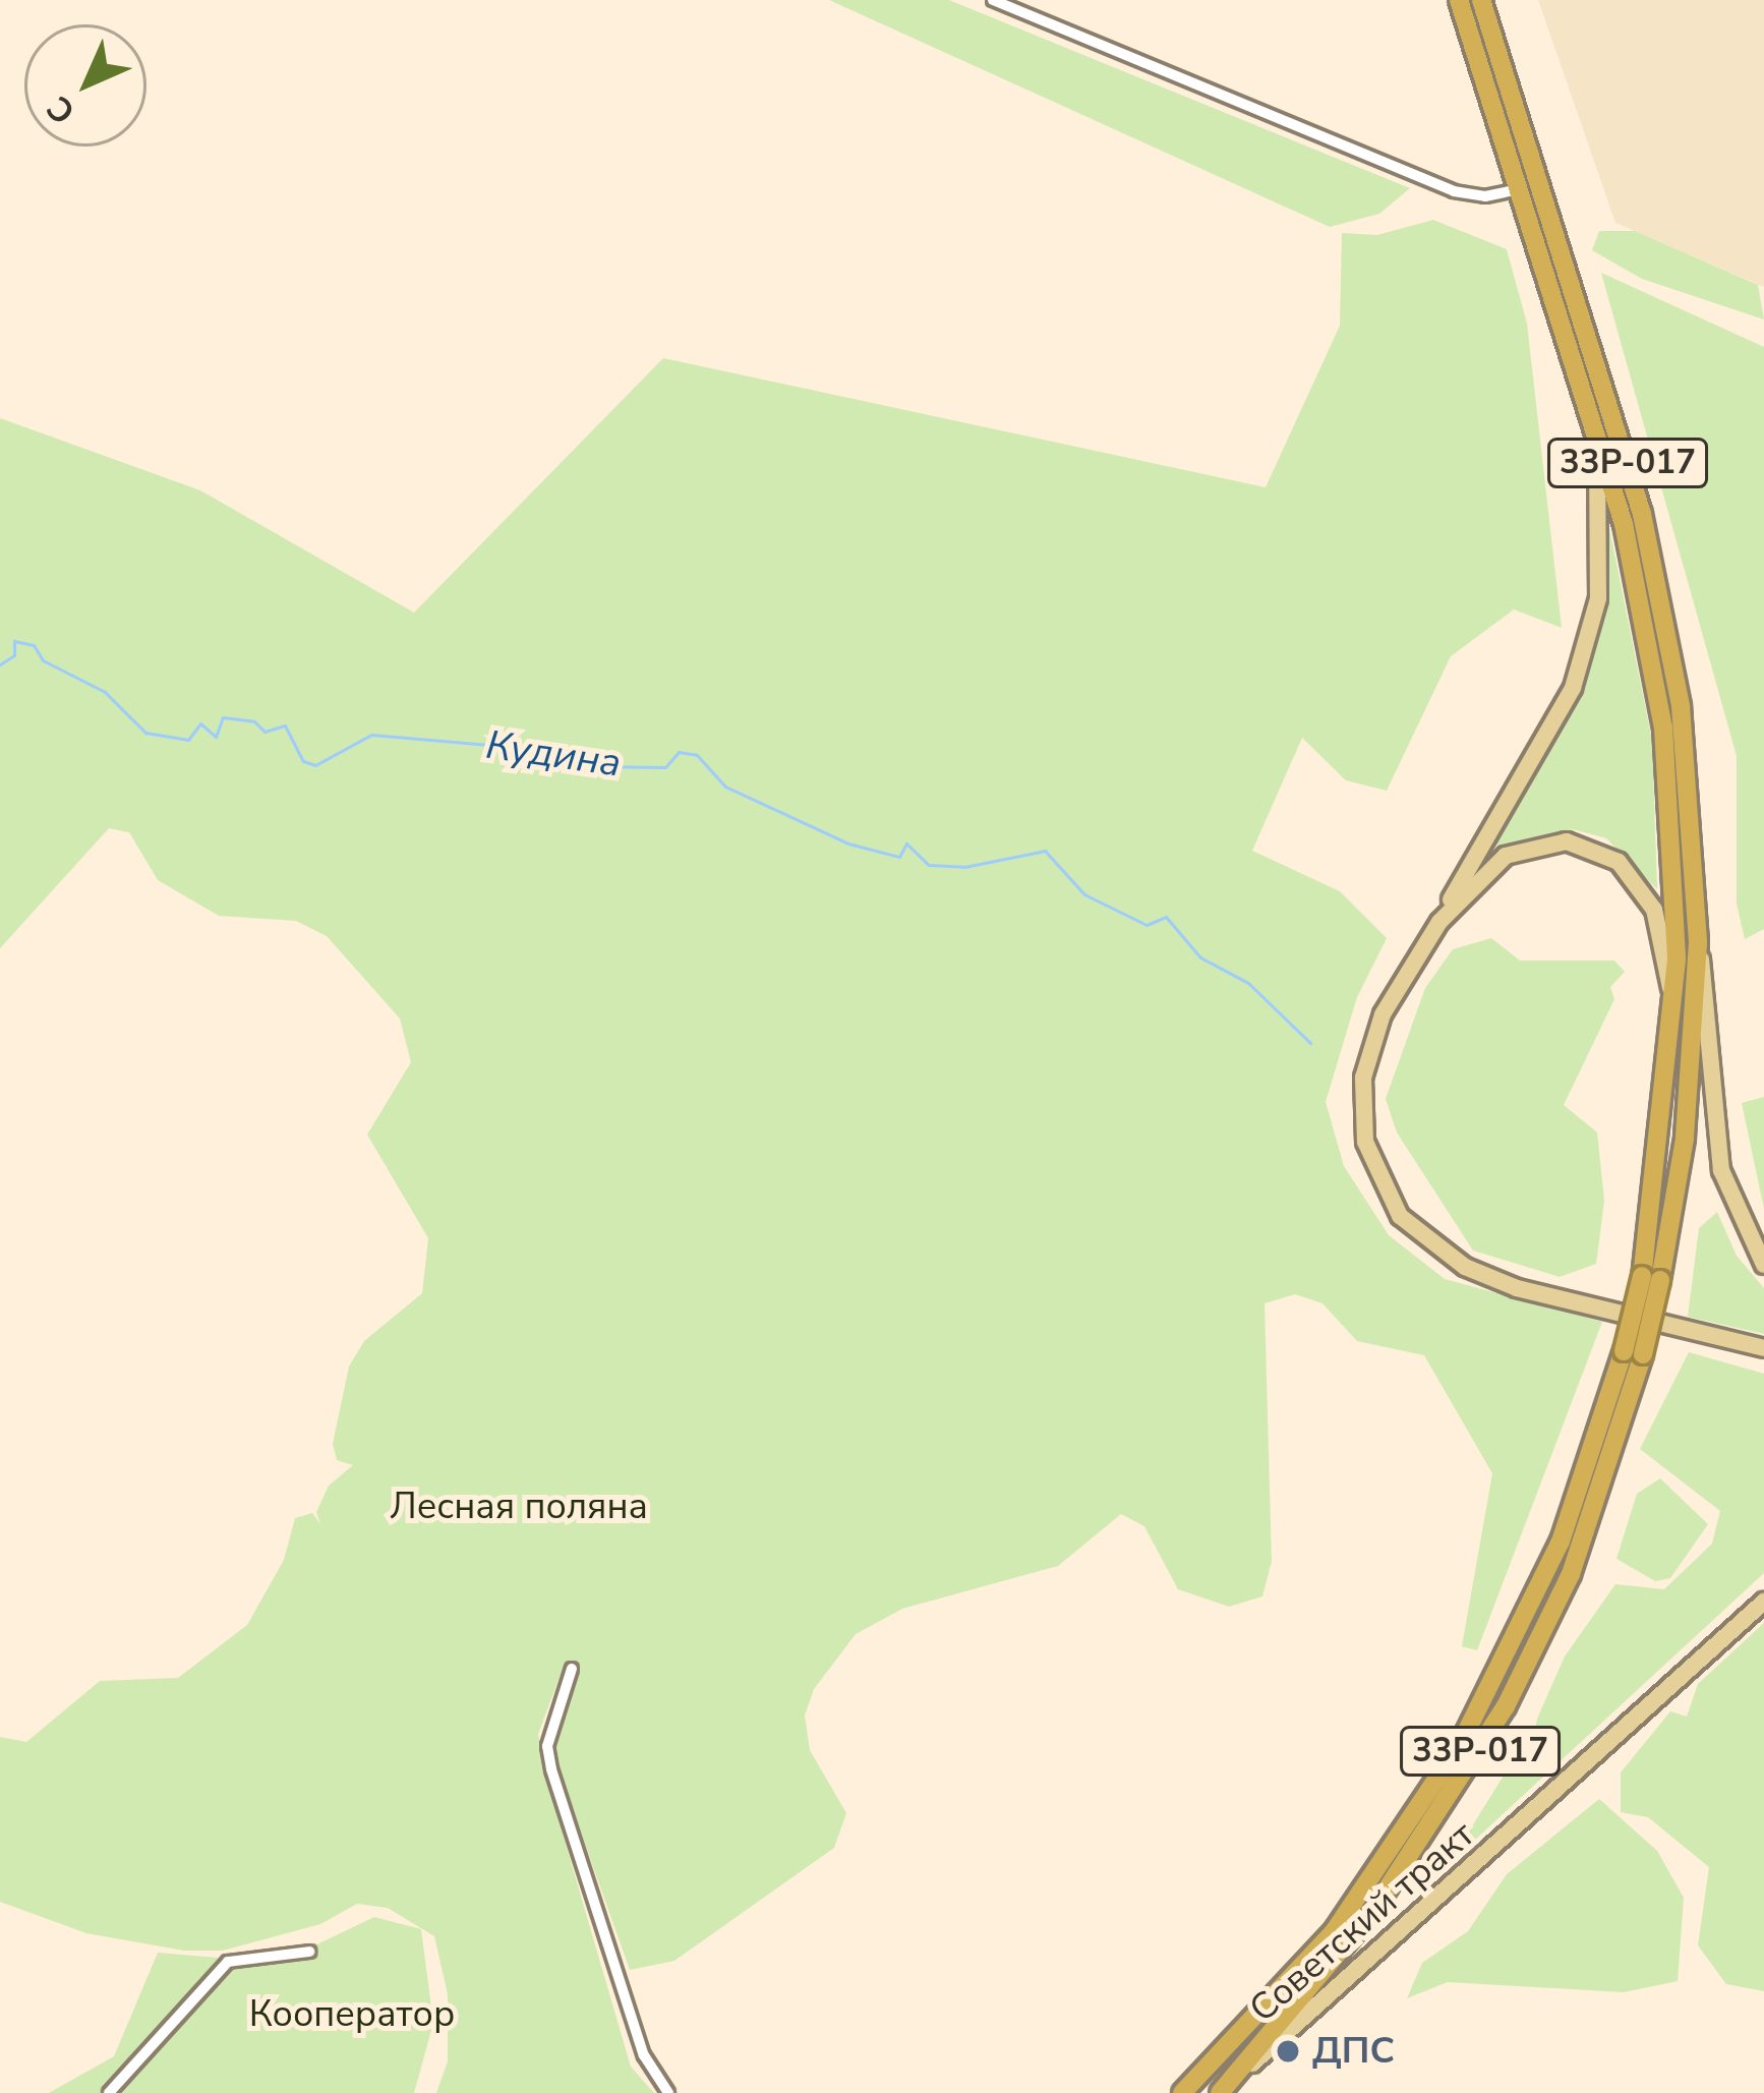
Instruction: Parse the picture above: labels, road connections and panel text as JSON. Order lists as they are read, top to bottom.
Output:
{
  "streets": {
    "highway": ["33Р-017"],
    "main road": ["Советский тракт"]
  },
  "crossings": [
    ["33Р-017", "Советский тракт"]
  ],
  "water": ["Кудина"],
  "parks": ["Лесная поляна", "Кооператор"],
  "places": ["ДПС"],
  "north": "bottom left"
}
